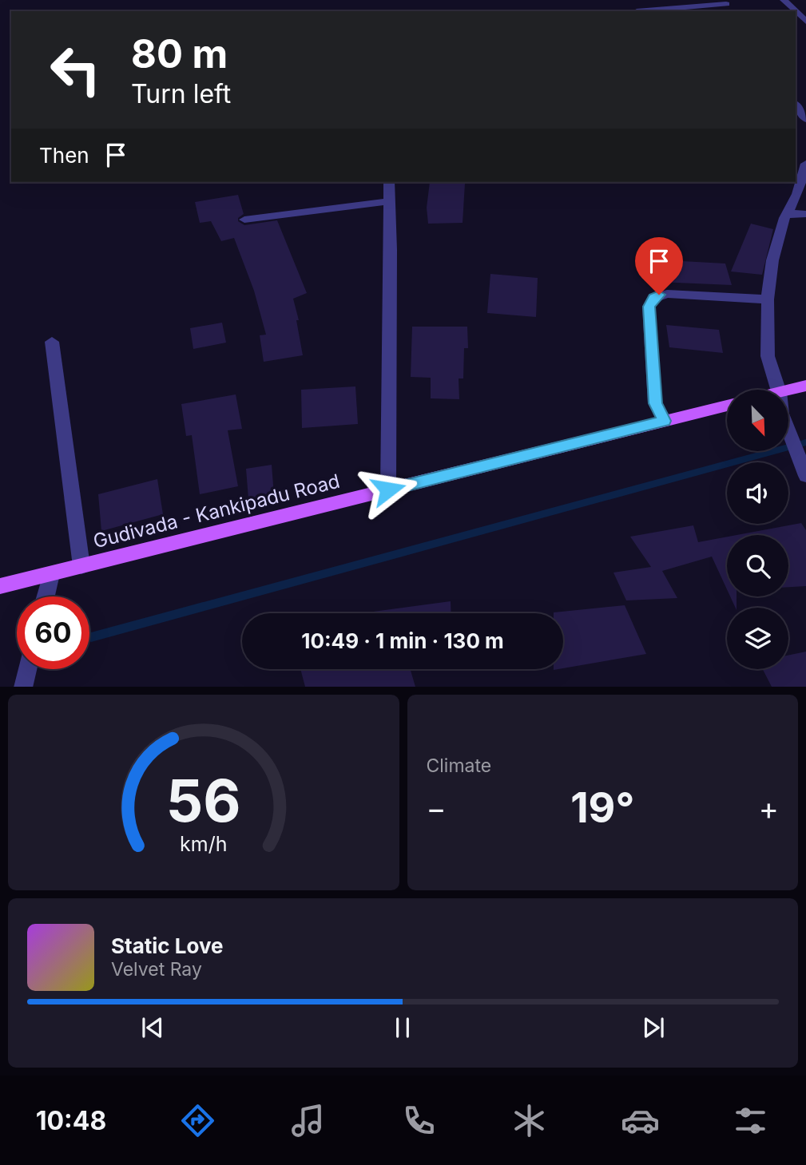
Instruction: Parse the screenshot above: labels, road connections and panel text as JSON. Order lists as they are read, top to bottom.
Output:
{
  "streets": {
    "main road": ["Gudivada - Kankipadu Road"]
  },
  "north": "bottom right",
  "page": {
    "turn": ["80 m", "Turn left"],
    "then": "Then",
    "limit": "60",
    "trip": "10:49 · 1 min · 130 m",
    "tile": "Climate",
    "heat": ["−", "19°", "+"],
    "song": ["Static Love", "Velvet Ray"],
    "tabs": "10:48",
    "gauge": ["56", "km/h"]
  }
}
